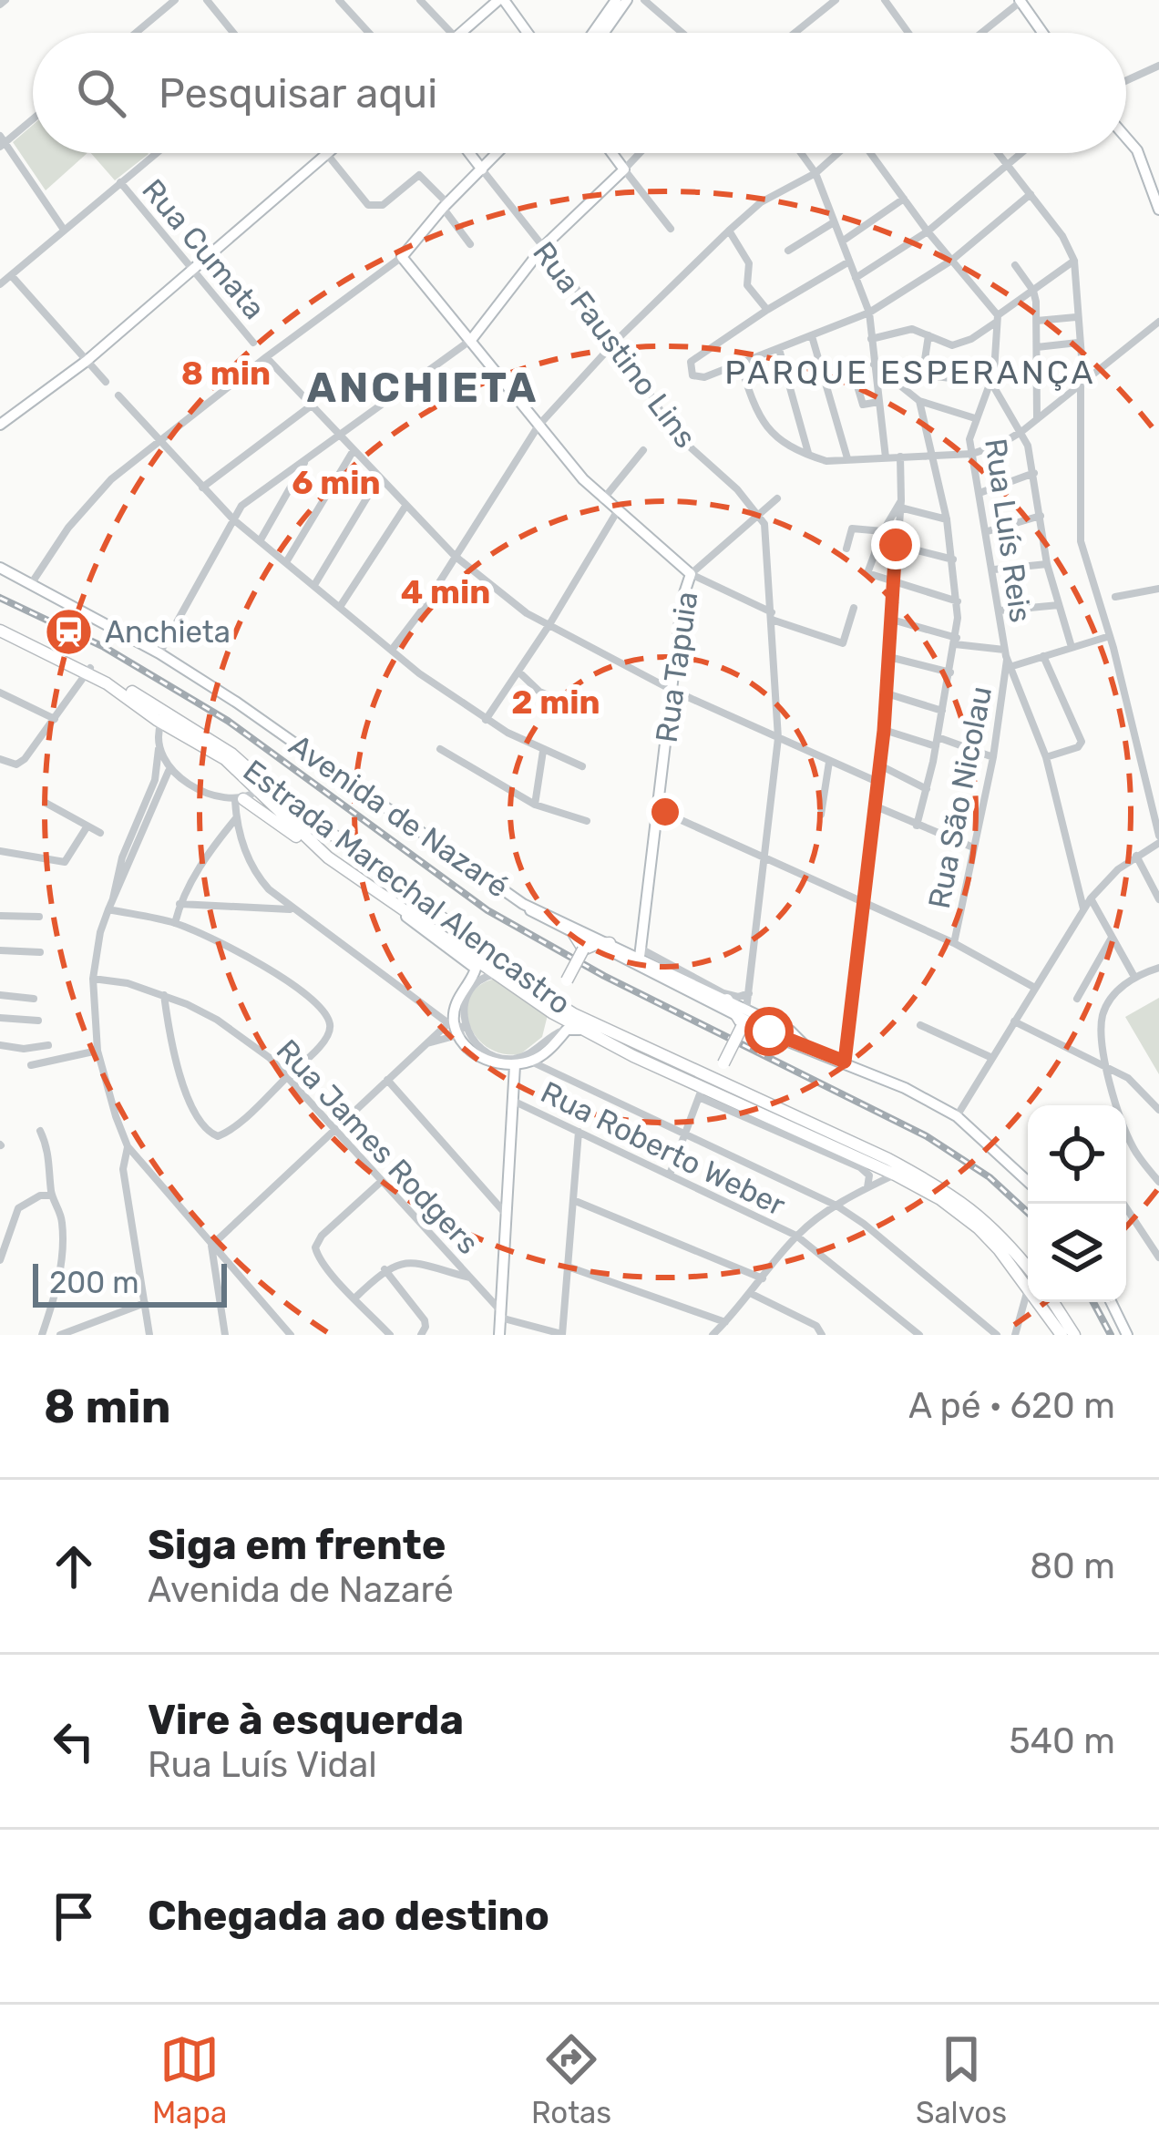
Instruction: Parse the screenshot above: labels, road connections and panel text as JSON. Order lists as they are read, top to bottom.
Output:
{
  "streets": {
    "main road": [
      "Rua Faustino Lins",
      "Rua Tapuia",
      "Avenida de Nazaré",
      "Estrada Marechal Alencastro"
    ],
    "street": [
      "Rua Cumata",
      "Rua Luís Reis",
      "Rua São Nicolau",
      "Rua James Rodgers",
      "Rua Roberto Weber"
    ]
  },
  "crossings": [
    ["Rua Cumata", "Rua Tapuia"],
    ["Rua Luís Reis", "Rua São Nicolau"],
    ["Rua Tapuia", "Avenida de Nazaré"]
  ],
  "districts": ["PARQUE ESPERANÇA", "ANCHIETA"],
  "places": {
    "station": ["Anchieta"]
  },
  "scale_bar": "200 m",
  "page": {
    "search": "Pesquisar aqui",
    "scale": "200 m",
    "heading": ["8 min", "A pé · 620 m"],
    "list": [
      ["Siga em frente", "Avenida de Nazaré", "80 m"],
      ["Vire à esquerda", "Rua Luís Vidal", "540 m"],
      "Chegada ao destino"
    ],
    "nav": ["Mapa", "Rotas", "Salvos"]
  },
  "rings": [
    "8 min",
    "6 min",
    "4 min",
    "2 min"
  ]
}
